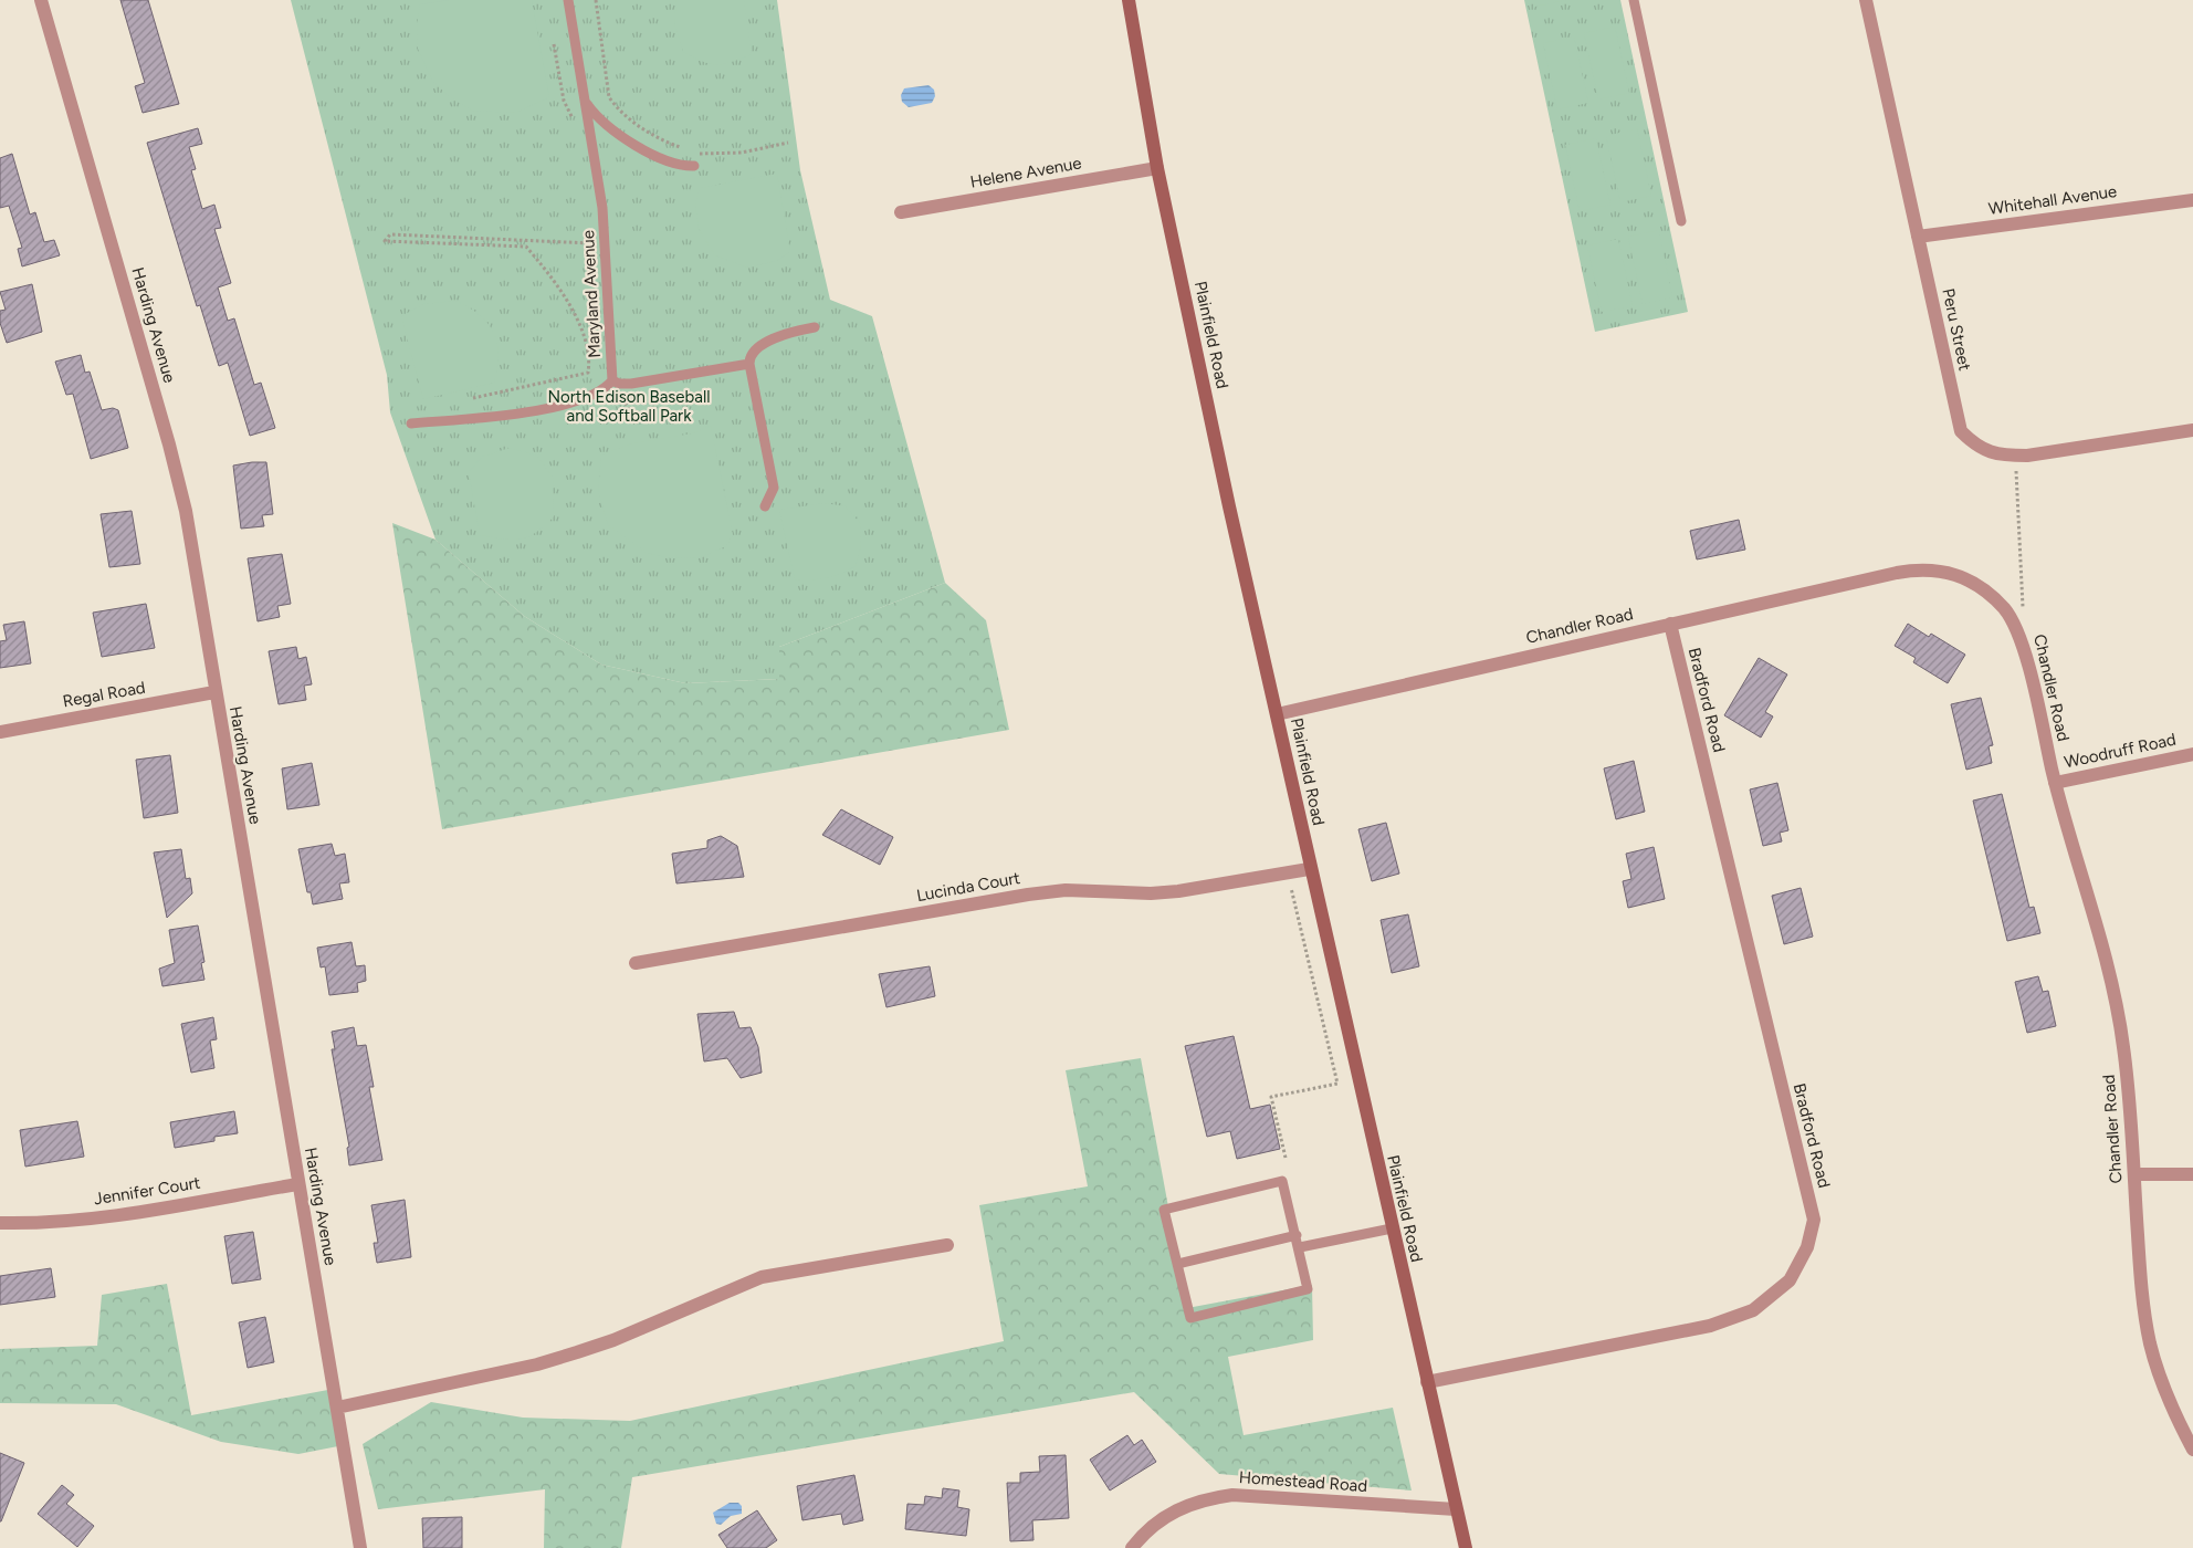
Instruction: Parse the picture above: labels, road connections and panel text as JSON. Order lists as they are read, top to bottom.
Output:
{
  "streets": {
    "street": [
      "Helene Avenue",
      "Whitehall Avenue",
      "Harding Avenue",
      "Peru Street",
      "Plainfield Road",
      "Chandler Road",
      "Regal Road",
      "Bradford Road",
      "Woodruff Road",
      "Lucinda Court",
      "Jennifer Court",
      "Homestead Road"
    ],
    "lane": ["Maryland Avenue"]
  },
  "crossings": [
    ["Helene Avenue", "Plainfield Road"],
    ["Whitehall Avenue", "Peru Street"],
    ["Harding Avenue", "Regal Road"],
    ["Harding Avenue", "Jennifer Court"],
    ["Plainfield Road", "Chandler Road"],
    ["Plainfield Road", "Bradford Road"],
    ["Plainfield Road", "Lucinda Court"],
    ["Plainfield Road", "Homestead Road"],
    ["Chandler Road", "Bradford Road"],
    ["Chandler Road", "Woodruff Road"]
  ],
  "parks": ["North Edison Baseball and Softball Park"]
}
